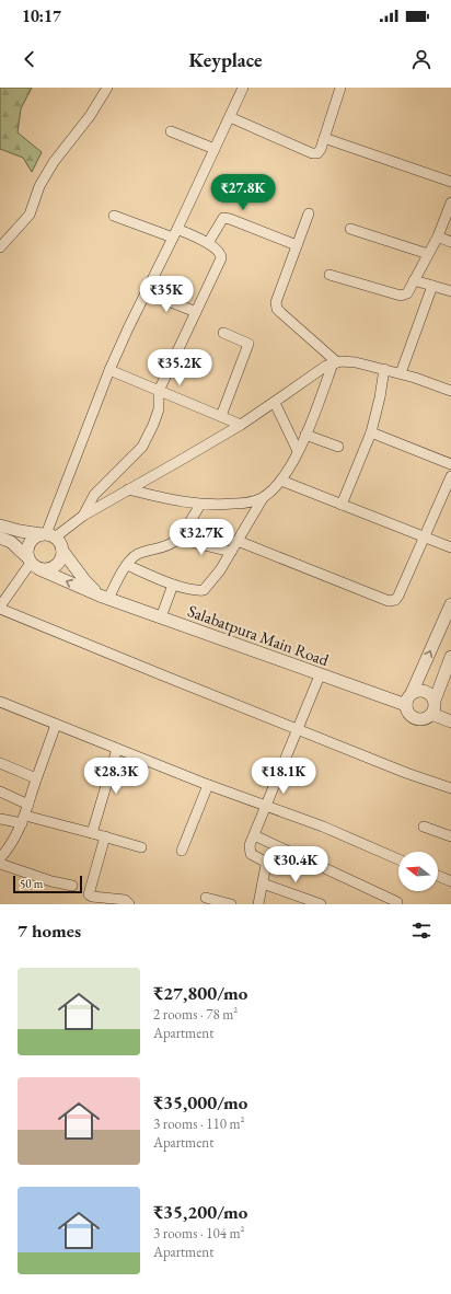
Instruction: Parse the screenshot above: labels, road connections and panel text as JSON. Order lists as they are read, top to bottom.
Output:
{
  "streets": {
    "street": ["Salabatpura Main Road"]
  },
  "scale_bar": "50 m",
  "north": "left",
  "page": {
    "status": "10:17",
    "header": "Keyplace",
    "price": [
      "₹27.8K",
      "₹35K",
      "₹35.2K",
      "₹32.7K",
      "₹28.3K",
      "₹18.1K",
      "₹30.4K"
    ],
    "scale": "50 m",
    "heading": "7 homes",
    "list": [
      {
        "name": "₹27,800/mo",
        "note": "2 rooms · 78 m² · Apartment"
      },
      {
        "name": "₹35,000/mo",
        "note": "3 rooms · 110 m² · Apartment"
      },
      {
        "name": "₹35,200/mo",
        "note": "3 rooms · 104 m² · Apartment"
      }
    ]
  }
}
